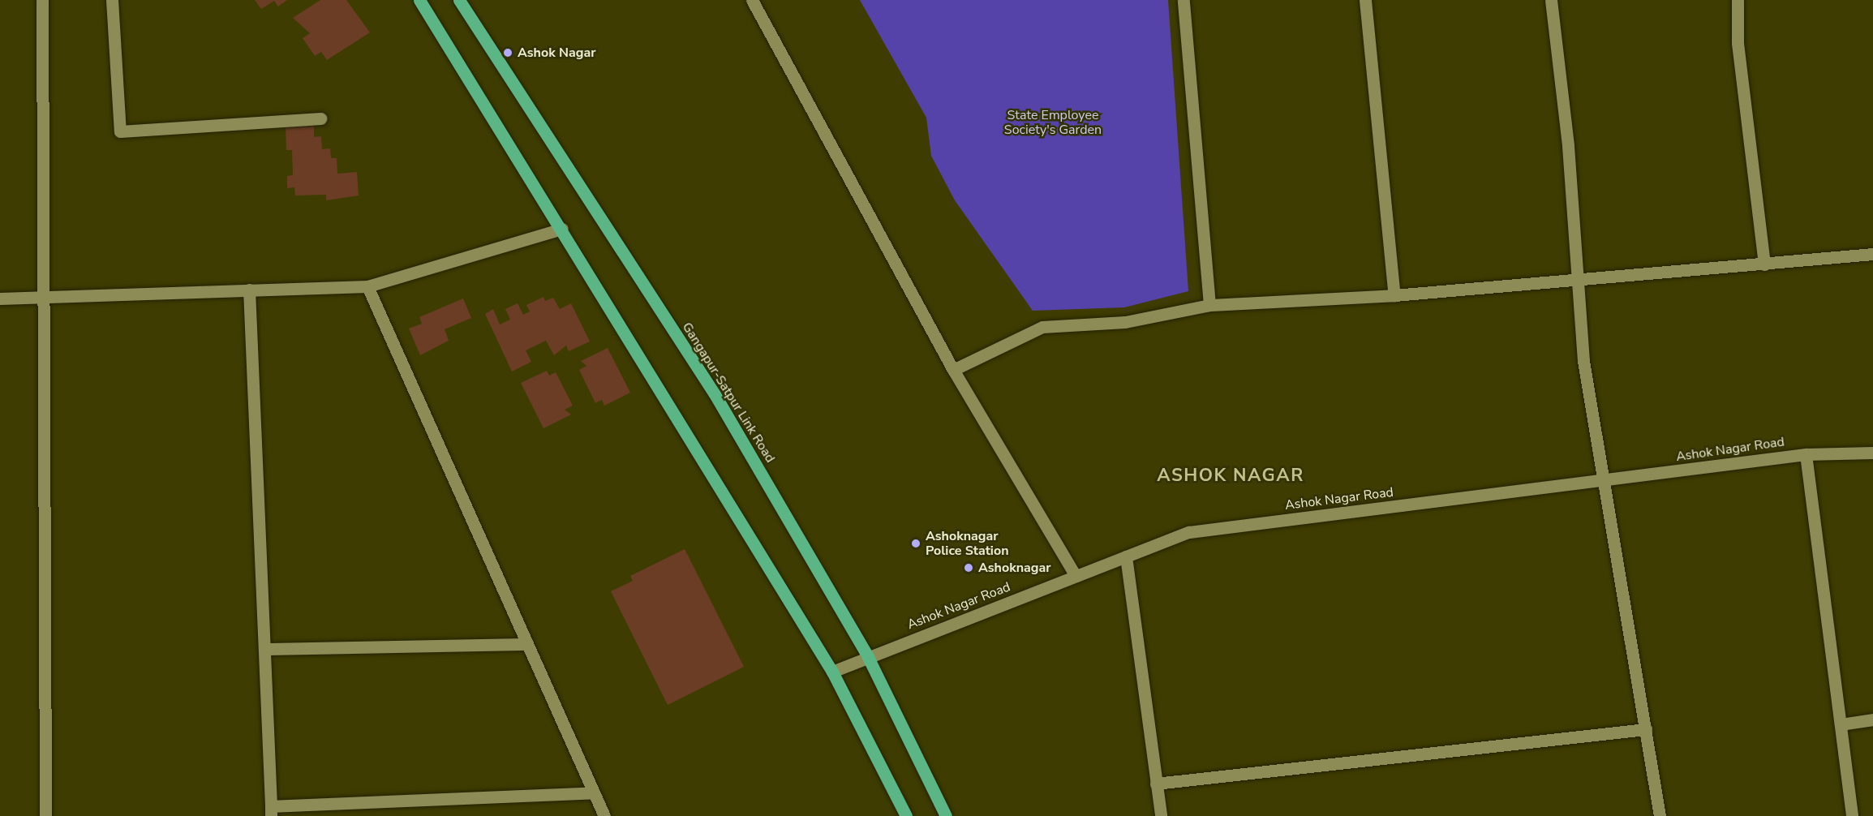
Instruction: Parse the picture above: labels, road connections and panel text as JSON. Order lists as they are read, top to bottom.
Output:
{
  "streets": {
    "main road": ["Gangapur-Satpur Link Road"],
    "street": ["Ashok Nagar Road"]
  },
  "crossings": [
    ["Gangapur-Satpur Link Road", "Ashok Nagar Road"]
  ],
  "districts": ["ASHOK NAGAR"],
  "parks": ["State Employee Society's Garden"],
  "places": ["Ashok Nagar", "Ashoknagar Police Station", "Ashoknagar"]
}
